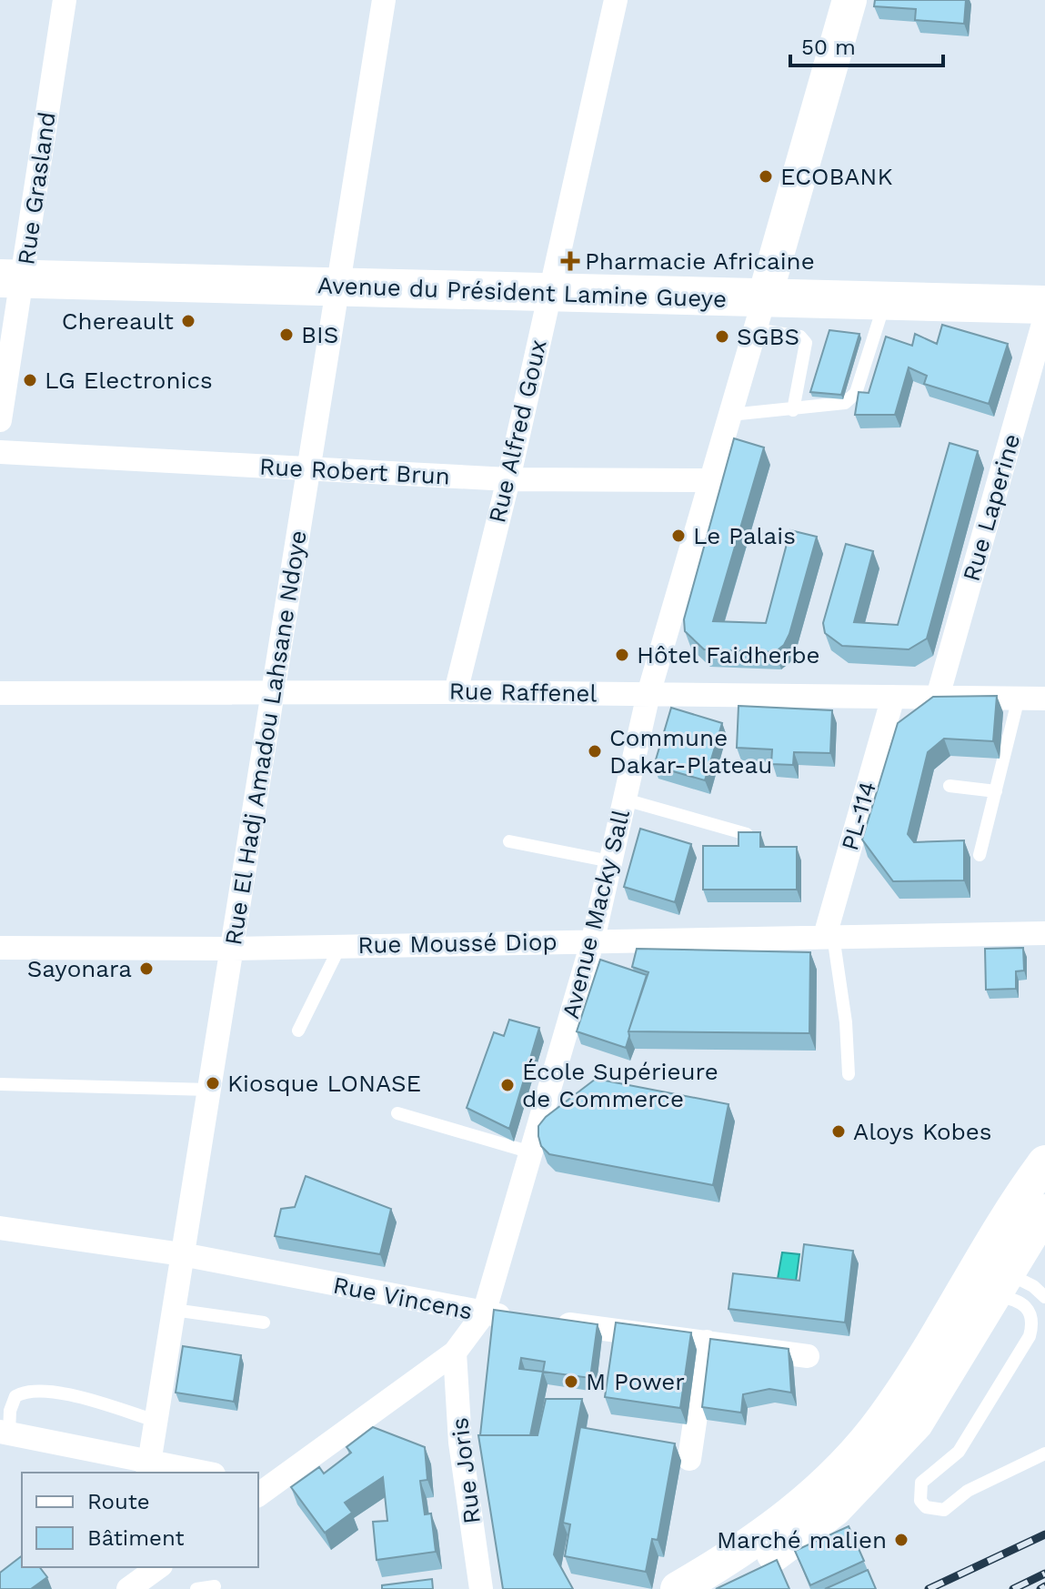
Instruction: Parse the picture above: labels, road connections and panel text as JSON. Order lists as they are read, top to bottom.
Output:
{
  "streets": {
    "main road": ["Avenue du Président Lamine Gueye"],
    "street": [
      "Rue Grasland",
      "Rue Alfred Goux",
      "Rue Robert Brun",
      "Rue Laperine",
      "Rue Raffenel",
      "Rue El Hadj Amadou Lahsane Ndoye",
      "PL-114",
      "Avenue Macky Sall",
      "Rue Moussé Diop",
      "Rue Vincens",
      "Rue Joris"
    ]
  },
  "crossings": [
    ["Rue Grasland", "Avenue du Président Lamine Gueye"],
    ["Avenue du Président Lamine Gueye", "Rue Alfred Goux"],
    ["Avenue du Président Lamine Gueye", "Rue El Hadj Amadou Lahsane Ndoye"],
    ["Avenue du Président Lamine Gueye", "Avenue Macky Sall"],
    ["Rue Alfred Goux", "Rue Robert Brun"],
    ["Rue Alfred Goux", "Rue Raffenel"],
    ["Rue Robert Brun", "Rue El Hadj Amadou Lahsane Ndoye"],
    ["Rue Robert Brun", "Avenue Macky Sall"],
    ["Rue Laperine", "Rue Raffenel"],
    ["Rue Raffenel", "Rue El Hadj Amadou Lahsane Ndoye"],
    ["Rue Raffenel", "PL-114"],
    ["Rue Raffenel", "Avenue Macky Sall"],
    ["Rue El Hadj Amadou Lahsane Ndoye", "Rue Moussé Diop"],
    ["Rue El Hadj Amadou Lahsane Ndoye", "Rue Vincens"],
    ["PL-114", "Rue Moussé Diop"],
    ["Avenue Macky Sall", "Rue Moussé Diop"],
    ["Avenue Macky Sall", "Rue Vincens"],
    ["Avenue Macky Sall", "Rue Joris"]
  ],
  "places": {
    "other": [
      "ECOBANK",
      "Chereault",
      "BIS",
      "SGBS",
      "LG Electronics",
      "Le Palais",
      "Hôtel Faidherbe",
      "Commune Dakar-Plateau",
      "Sayonara",
      "Kiosque LONASE",
      "École Supérieure de Commerce",
      "Aloys Kobes",
      "M Power",
      "Marché malien"
    ],
    "health": ["Pharmacie Africaine"]
  },
  "legend": ["Route", "Bâtiment"],
  "scale_bar": "50 m"
}
